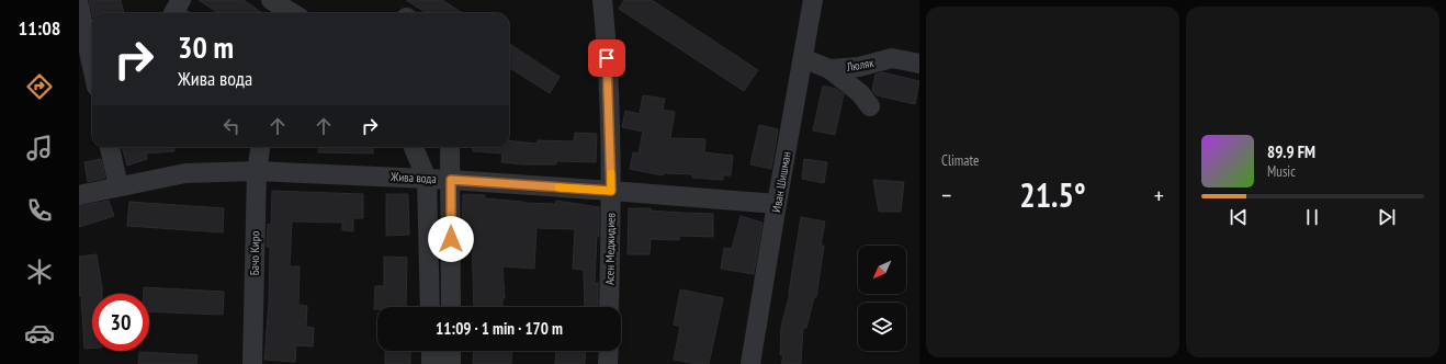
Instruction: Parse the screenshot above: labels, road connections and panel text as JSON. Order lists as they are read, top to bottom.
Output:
{
  "streets": {
    "street": [
      "Люляк",
      "Жива вода",
      "Иван Шишман",
      "Асен Меджидиев",
      "Бачо Киро"
    ]
  },
  "crossings": [
    ["Люляк", "Иван Шишман"],
    ["Жива вода", "Иван Шишман"],
    ["Жива вода", "Асен Меджидиев"],
    ["Жива вода", "Бачо Киро"]
  ],
  "north": "bottom left",
  "page": {
    "tabs": "11:08",
    "tile": "Climate",
    "turn": ["30 m", "Жива вода"],
    "song": ["89.9 FM", "Music"],
    "heat": ["−", "21.5°", "+"],
    "limit": "30",
    "trip": "11:09 · 1 min · 170 m"
  }
}
